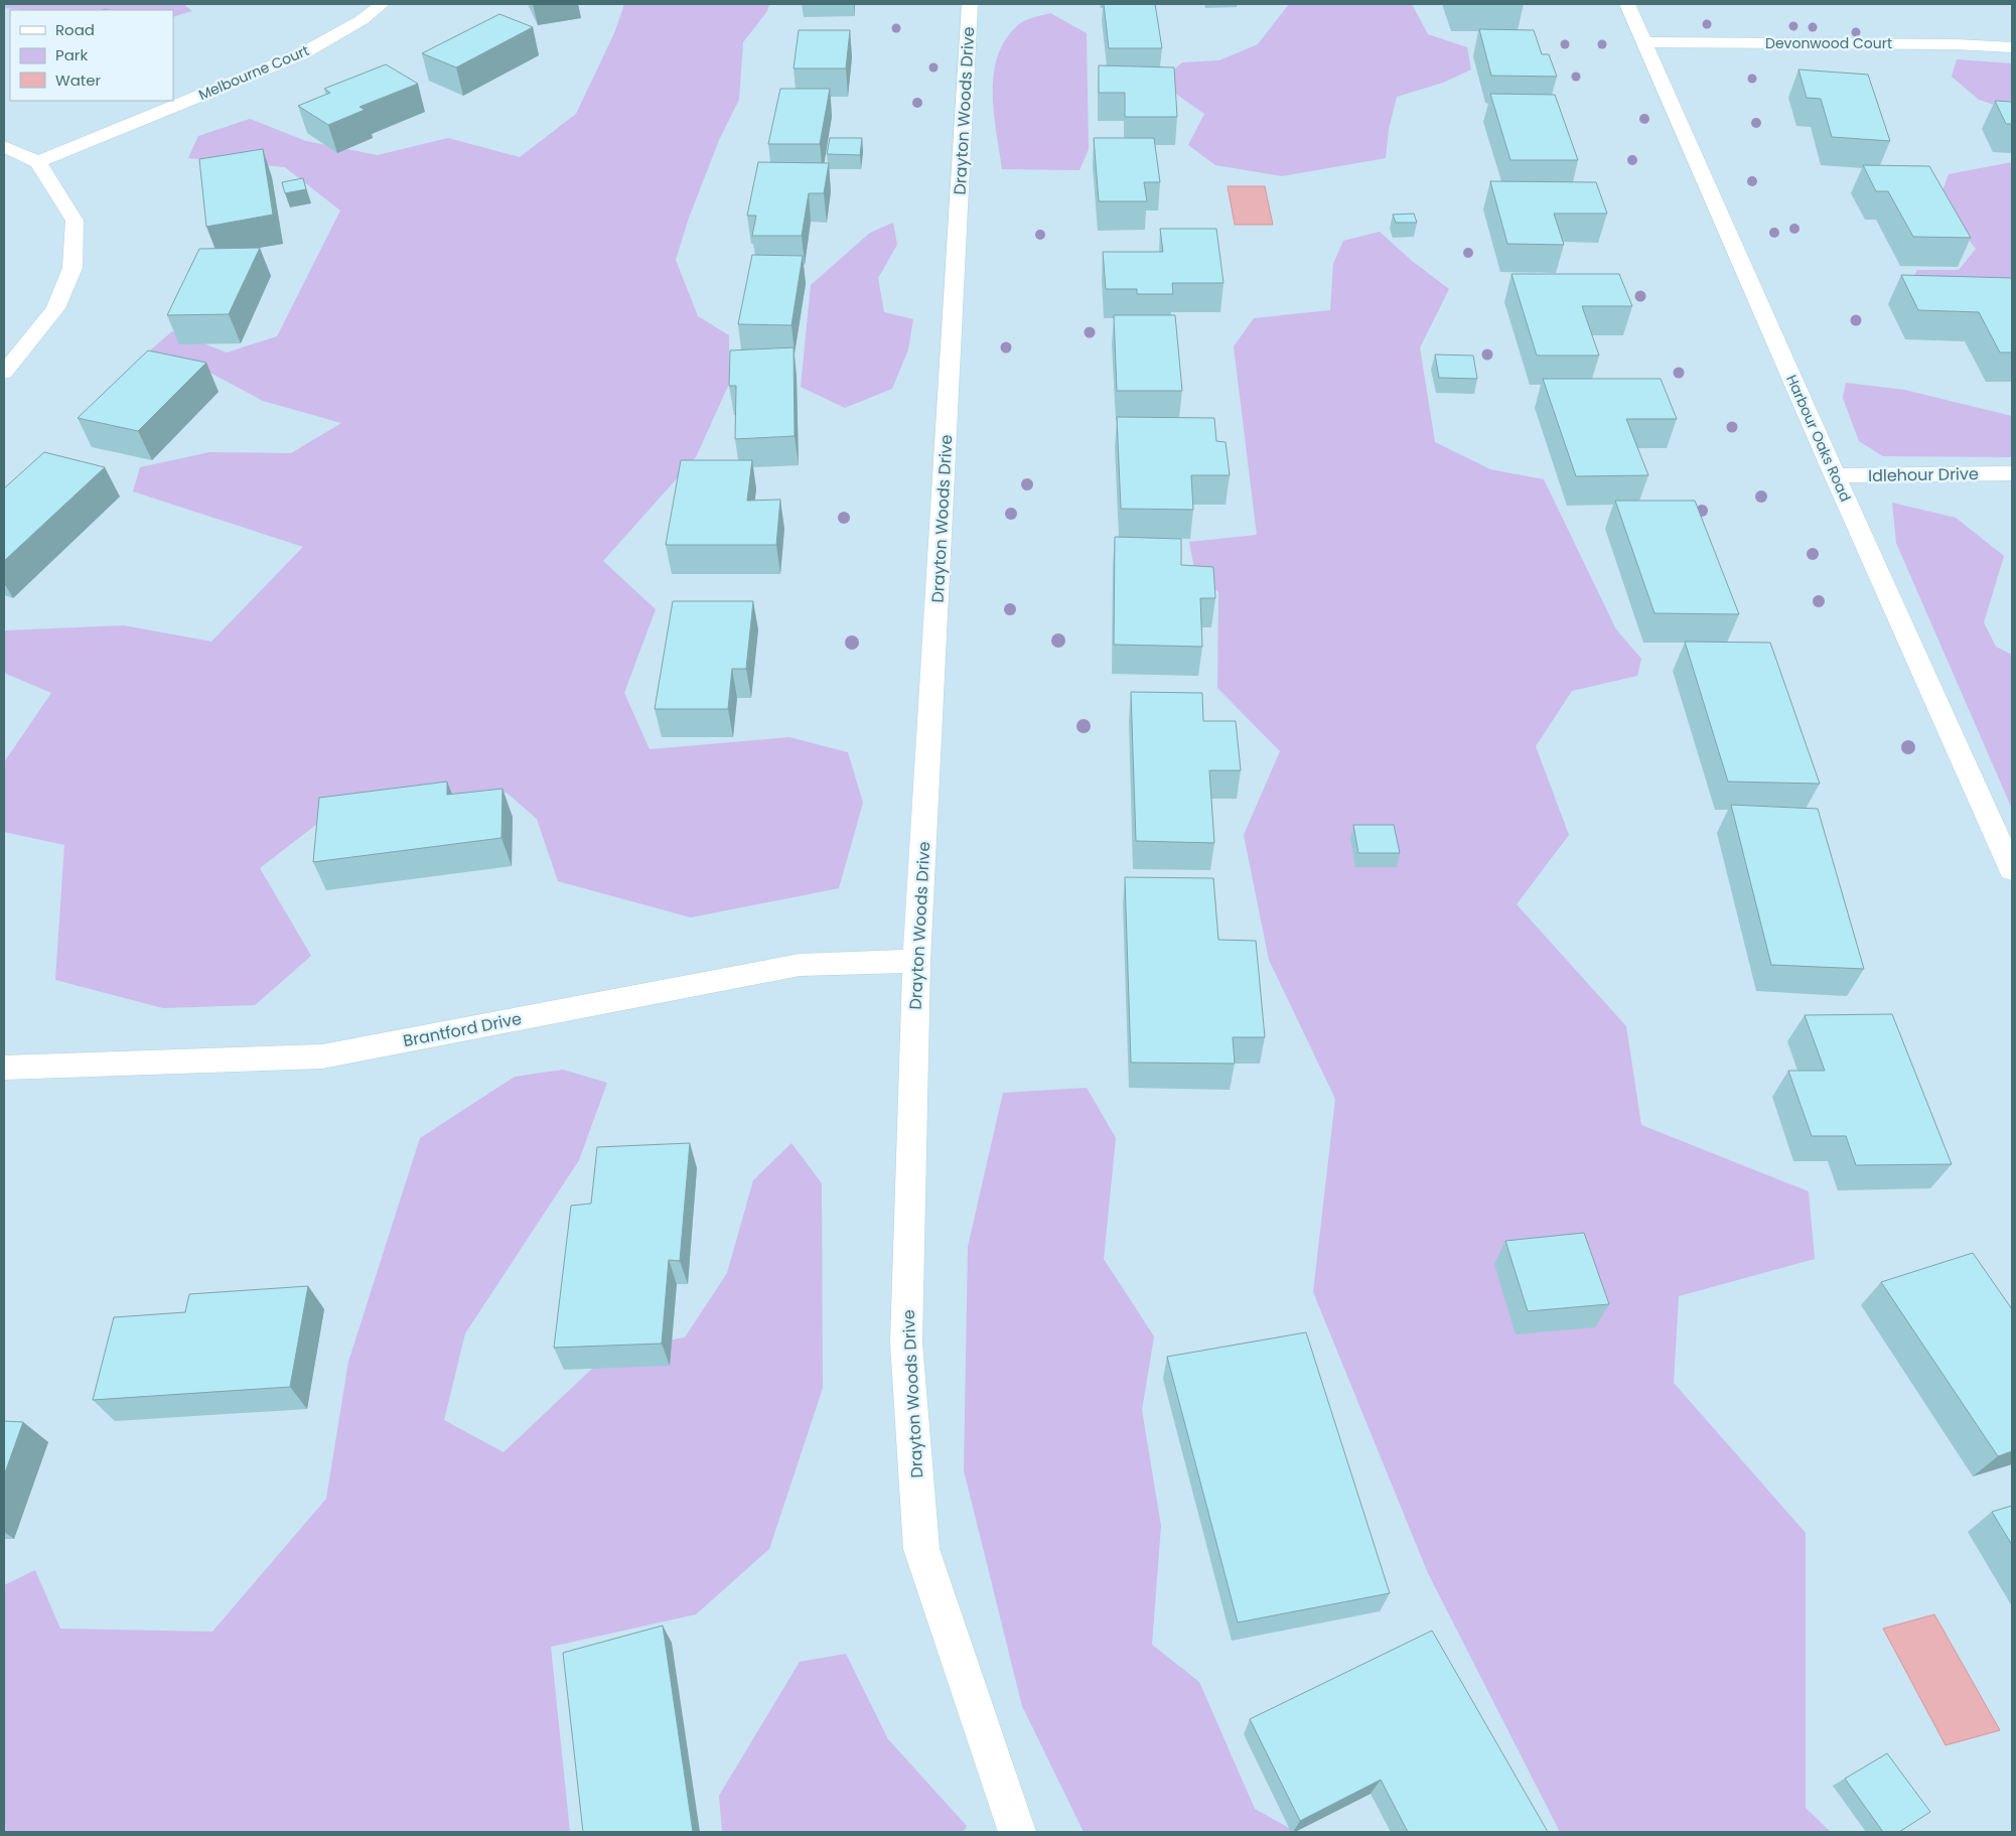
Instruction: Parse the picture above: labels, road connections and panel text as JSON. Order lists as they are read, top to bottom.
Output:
{
  "streets": {
    "street": [
      "Devonwood Court",
      "Melbourne Court",
      "Drayton Woods Drive",
      "Harbour Oaks Road",
      "Idlehour Drive",
      "Brantford Drive"
    ]
  },
  "crossings": [
    ["Devonwood Court", "Harbour Oaks Road"],
    ["Drayton Woods Drive", "Brantford Drive"],
    ["Harbour Oaks Road", "Idlehour Drive"]
  ],
  "legend": ["Road", "Park", "Water"]
}
